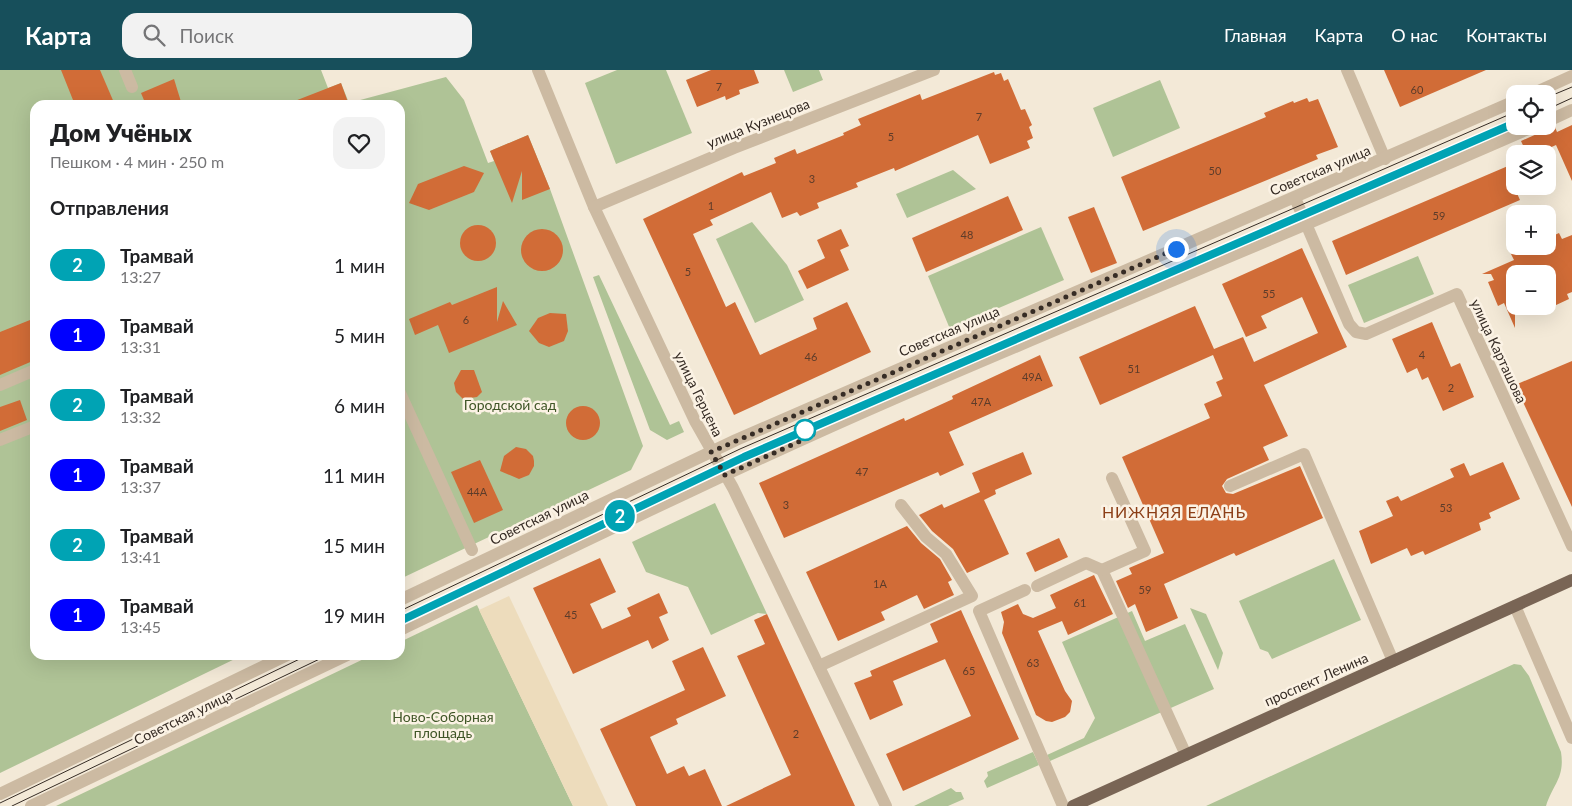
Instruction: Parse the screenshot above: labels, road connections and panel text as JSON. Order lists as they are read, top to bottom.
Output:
{
  "streets": {
    "main road": ["проспект Ленина"],
    "street": [
      "улица Кузнецова",
      "Советская улица",
      "улица Карташова",
      "улица Герцена"
    ]
  },
  "crossings": [
    ["улица Кузнецова", "улица Герцена"],
    ["Советская улица", "улица Карташова"],
    ["Советская улица", "улица Герцена"]
  ],
  "districts": ["НИЖНЯЯ ЕЛАНЬ"],
  "parks": ["Городской сад", "Ново-Соборная площадь"],
  "lines": ["tram line 2"],
  "house_numbers": [
    "7",
    "60",
    "7",
    "5",
    "50",
    "3",
    "1",
    "59",
    "48",
    "5",
    "55",
    "6",
    "4",
    "46",
    "51",
    "49А",
    "2",
    "47А",
    "47",
    "44А",
    "3",
    "53",
    "1А",
    "59",
    "61",
    "45",
    "63",
    "65",
    "2"
  ],
  "page": {
    "header": "Карта",
    "search": "Поиск",
    "nav": [
      "Главная",
      "Карта",
      "О нас",
      "Контакты"
    ],
    "on_map": "2",
    "map_buttons": ["+", "−"],
    "heading": [
      ["Дом Учёных", "Пешком · 4 мин · 250 m"],
      "Отправления"
    ],
    "list": [
      {
        "mark": "2",
        "name": "Трамвай",
        "note": "13:27",
        "value": "1 мин"
      },
      {
        "mark": "1",
        "name": "Трамвай",
        "note": "13:31",
        "value": "5 мин"
      },
      {
        "mark": "2",
        "name": "Трамвай",
        "note": "13:32",
        "value": "6 мин"
      },
      {
        "mark": "1",
        "name": "Трамвай",
        "note": "13:37",
        "value": "11 мин"
      },
      {
        "mark": "2",
        "name": "Трамвай",
        "note": "13:41",
        "value": "15 мин"
      },
      {
        "mark": "1",
        "name": "Трамвай",
        "note": "13:45",
        "value": "19 мин"
      }
    ]
  }
}
